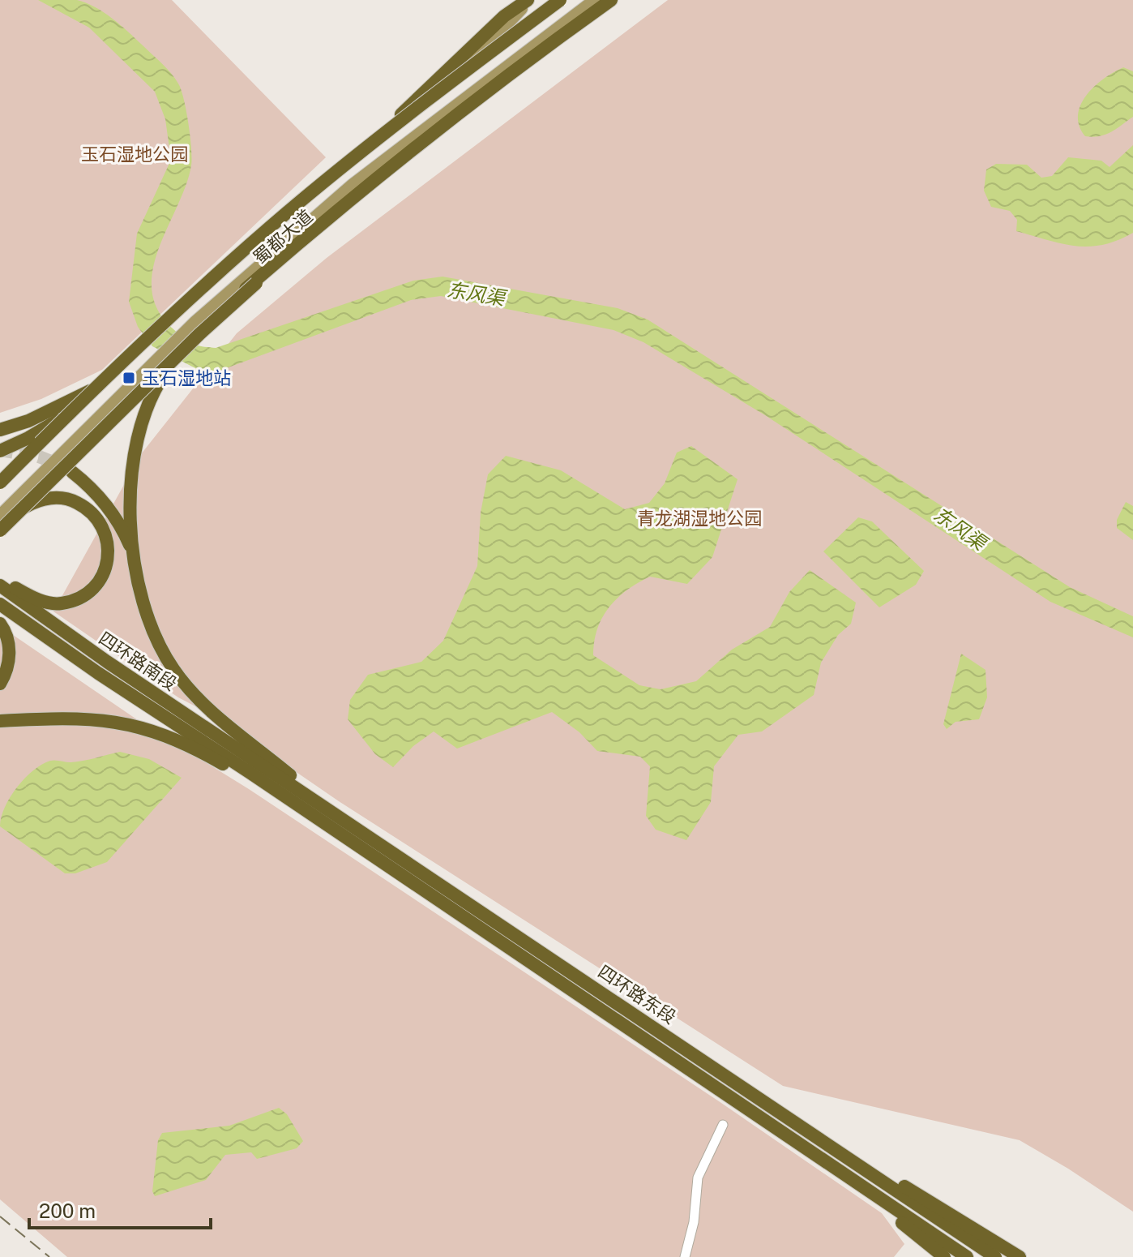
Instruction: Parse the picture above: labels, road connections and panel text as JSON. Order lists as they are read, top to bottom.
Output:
{
  "streets": {
    "highway": ["蜀都大道", "四环路南段", "四环路东段"]
  },
  "crossings": [
    ["四环路南段", "四环路东段"]
  ],
  "water": ["东风渠"],
  "parks": ["玉石湿地公园", "青龙湖湿地公园"],
  "places": {
    "transit": ["玉石湿地站"]
  },
  "scale_bar": "200 m"
}
